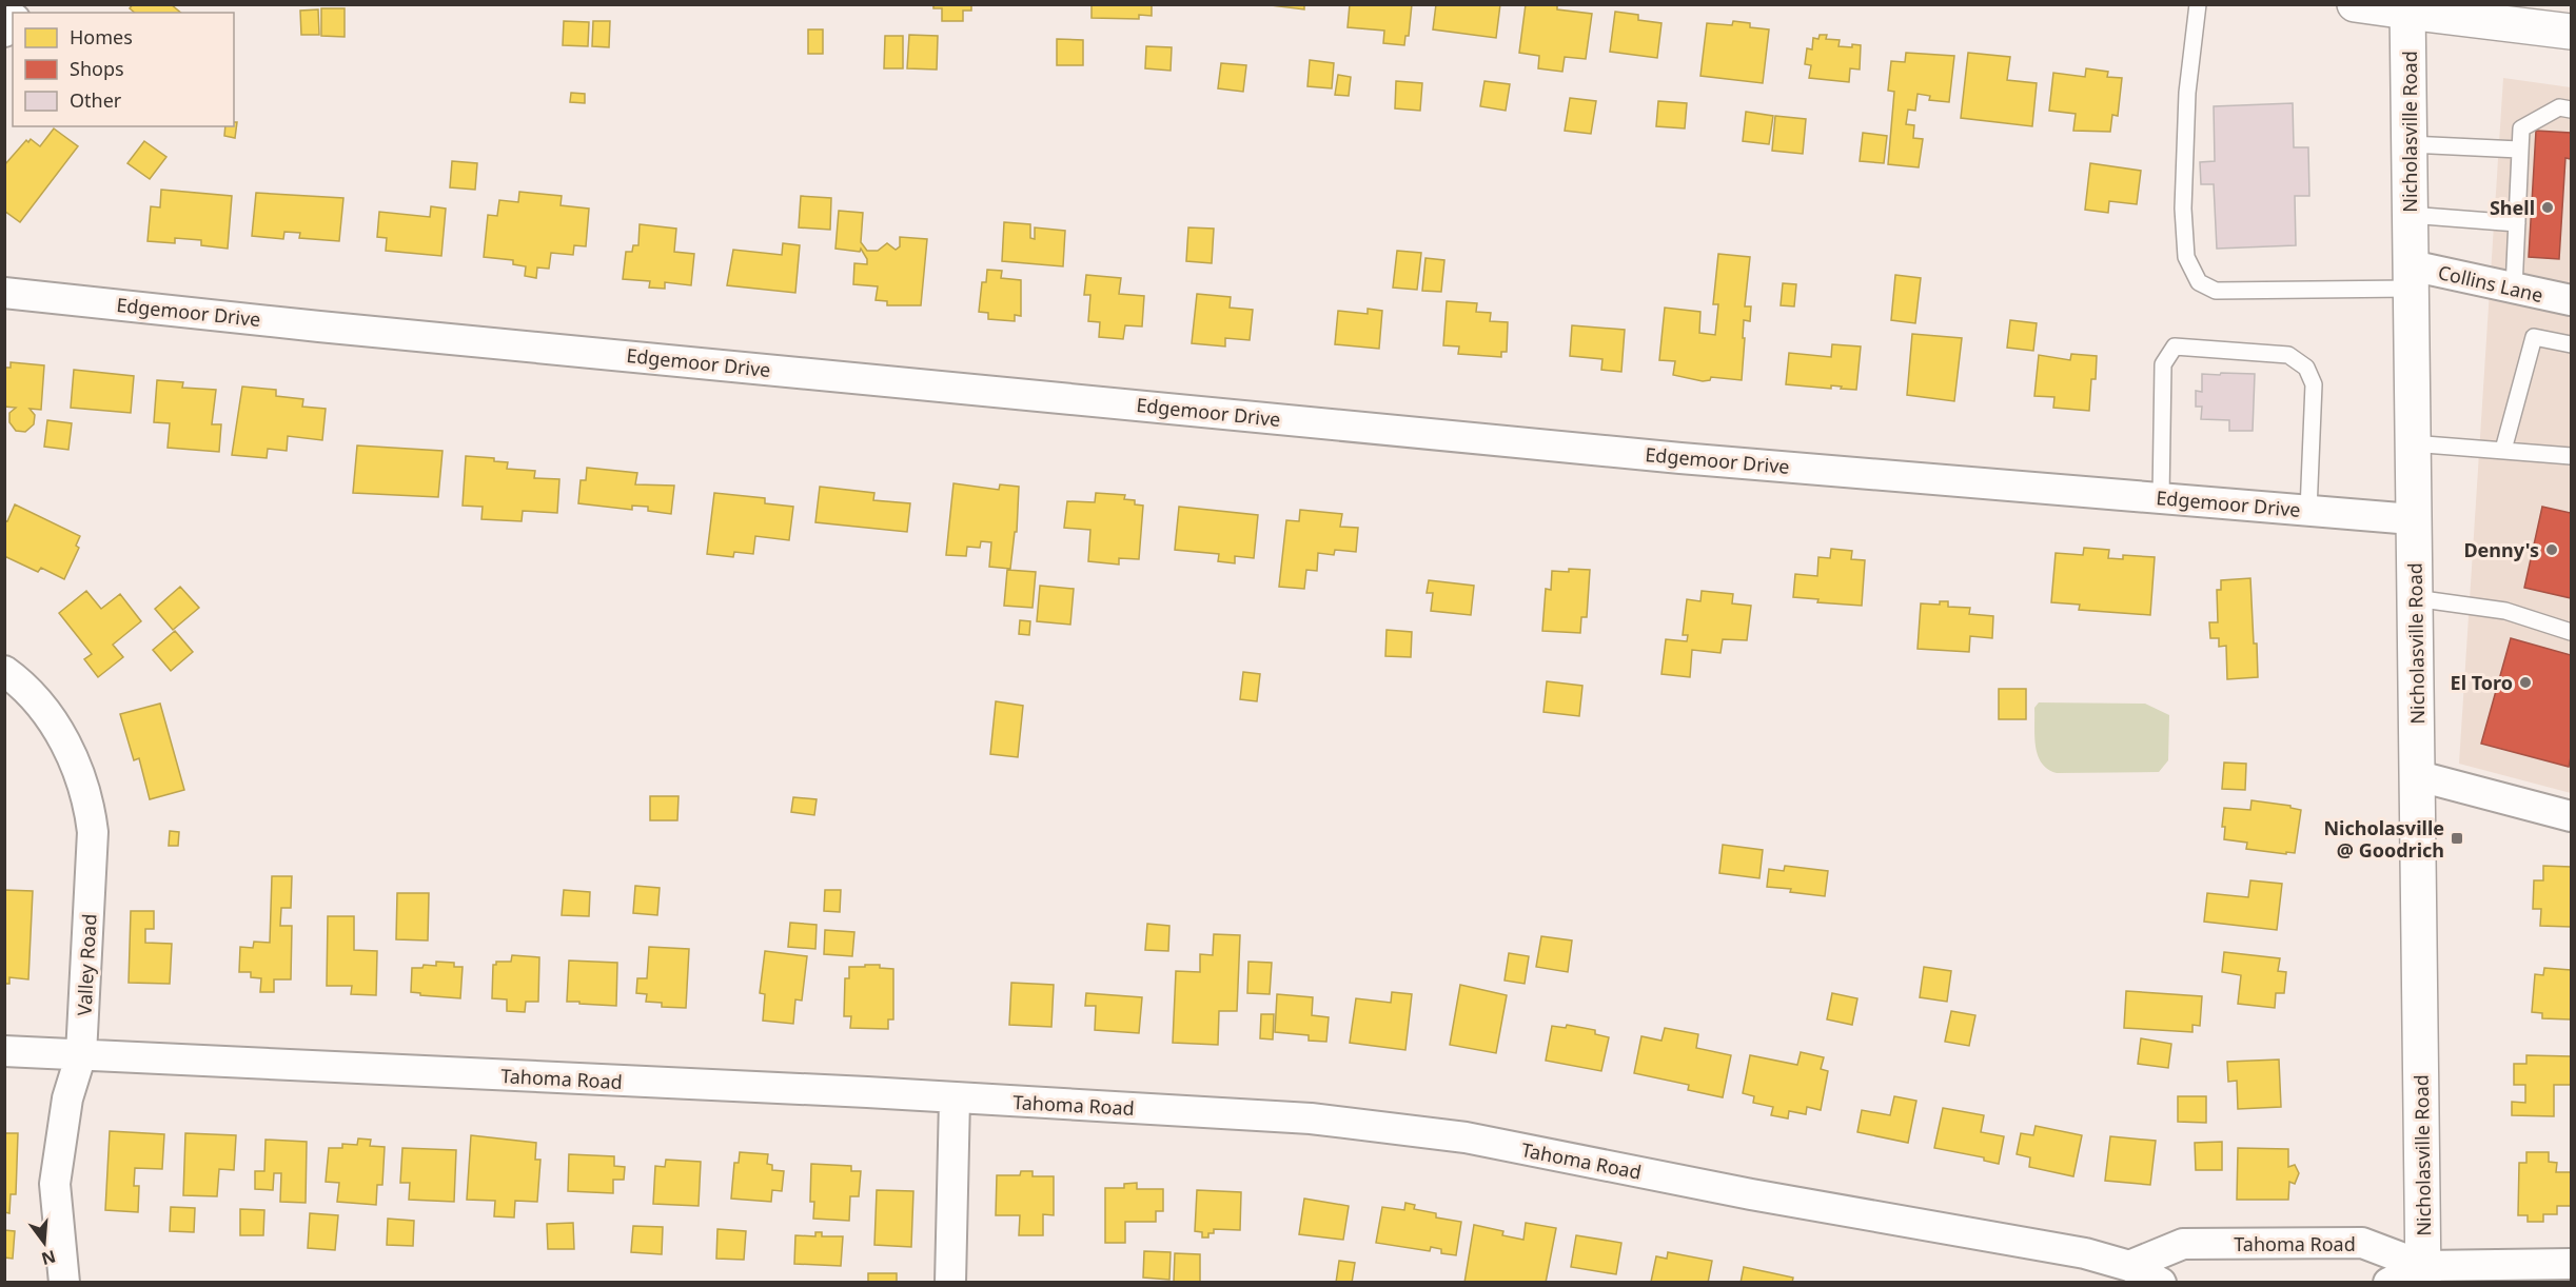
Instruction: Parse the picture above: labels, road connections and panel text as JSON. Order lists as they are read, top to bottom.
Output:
{
  "streets": {
    "main road": ["Nicholasville Road"],
    "street": [
      "Collins Lane",
      "Edgemoor Drive",
      "Valley Road",
      "Tahoma Road"
    ]
  },
  "crossings": [
    ["Nicholasville Road", "Collins Lane"],
    ["Nicholasville Road", "Edgemoor Drive"],
    ["Nicholasville Road", "Tahoma Road"],
    ["Valley Road", "Tahoma Road"]
  ],
  "places": {
    "other": ["Shell", "Denny's", "El Toro"],
    "transit": ["Nicholasville @ Goodrich"]
  },
  "legend": ["Homes", "Shops", "Other"],
  "north": "bottom"
}
